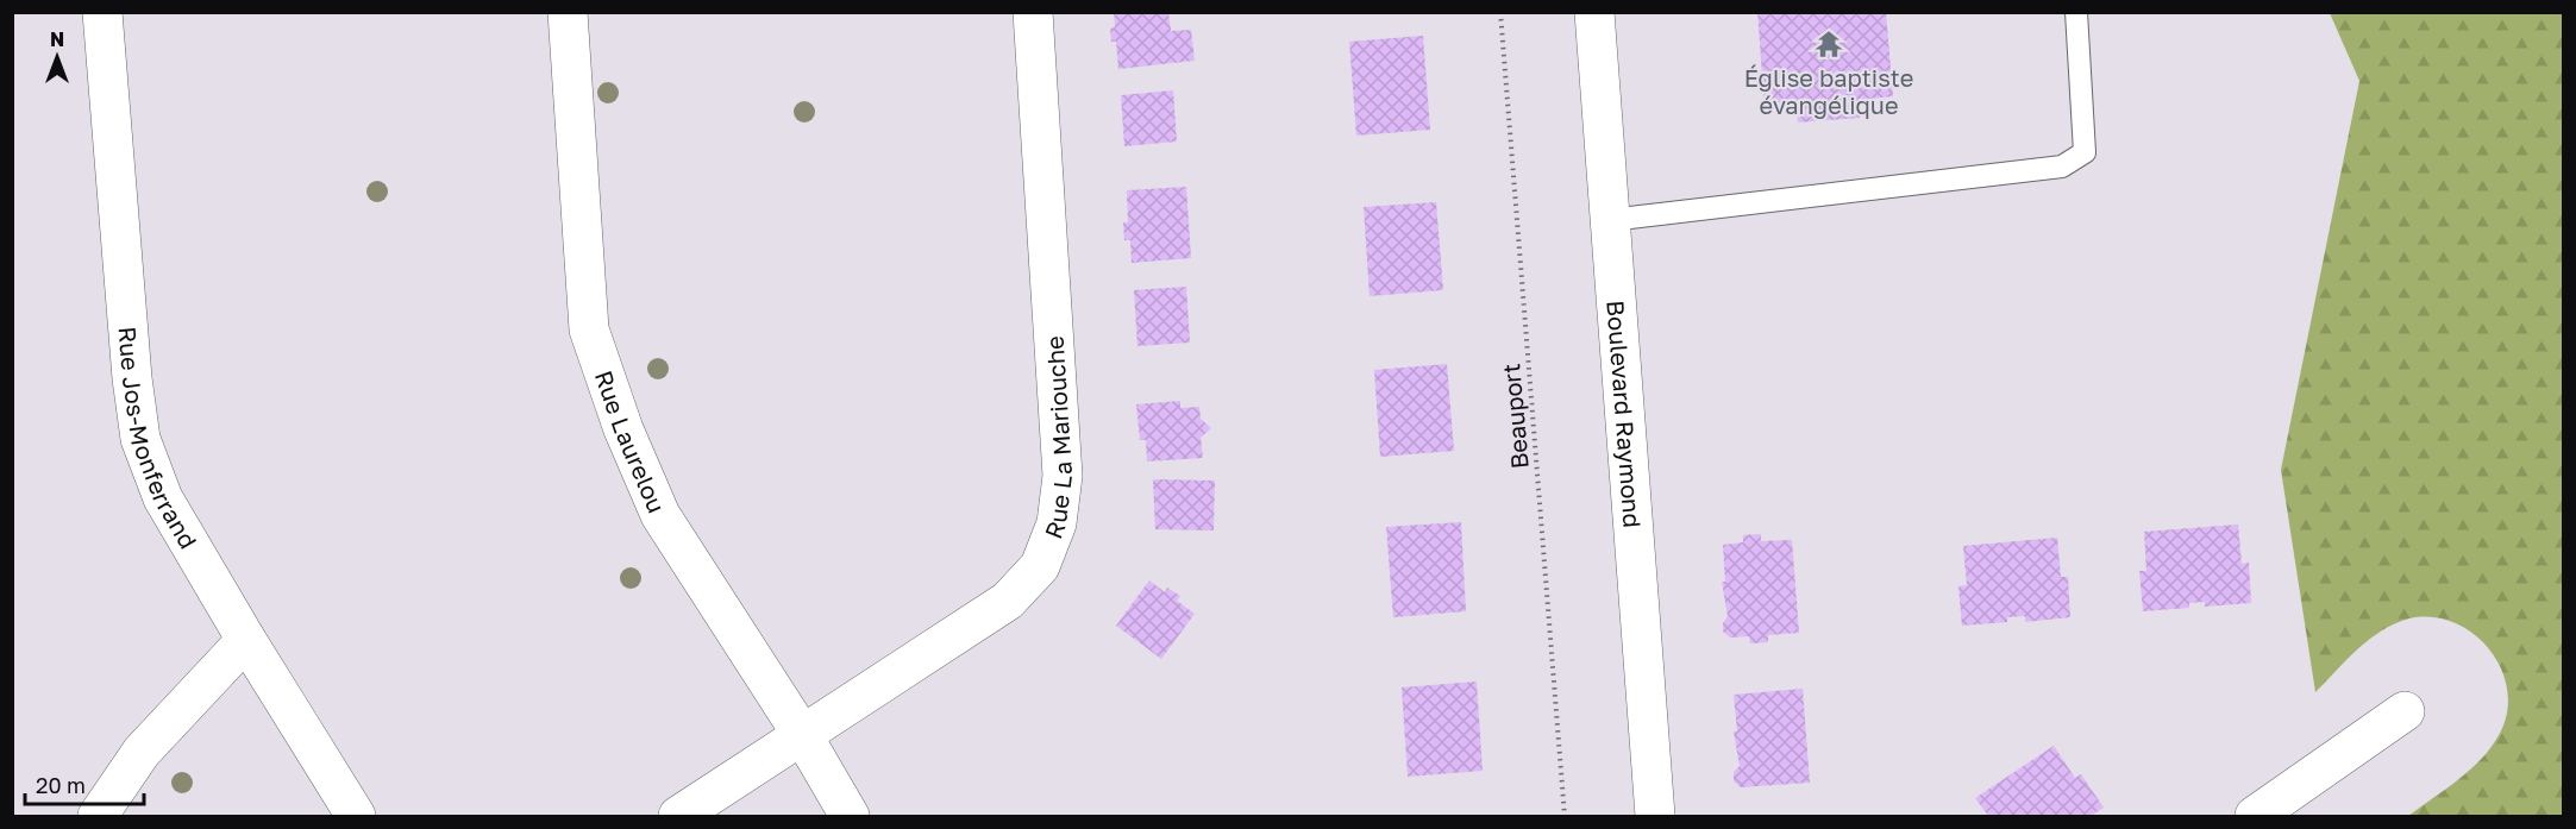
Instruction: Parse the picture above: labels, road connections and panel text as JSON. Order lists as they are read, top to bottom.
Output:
{
  "streets": {
    "street": [
      "Boulevard Raymond",
      "Rue Jos-Monferrand",
      "Rue La Mariouche",
      "Rue Laurelou"
    ],
    "path": ["Beauport"]
  },
  "crossings": [
    ["Rue La Mariouche", "Rue Laurelou"]
  ],
  "places": {
    "temple": ["Église baptiste évangélique"]
  },
  "scale_bar": "20 m",
  "north": "top"
}
